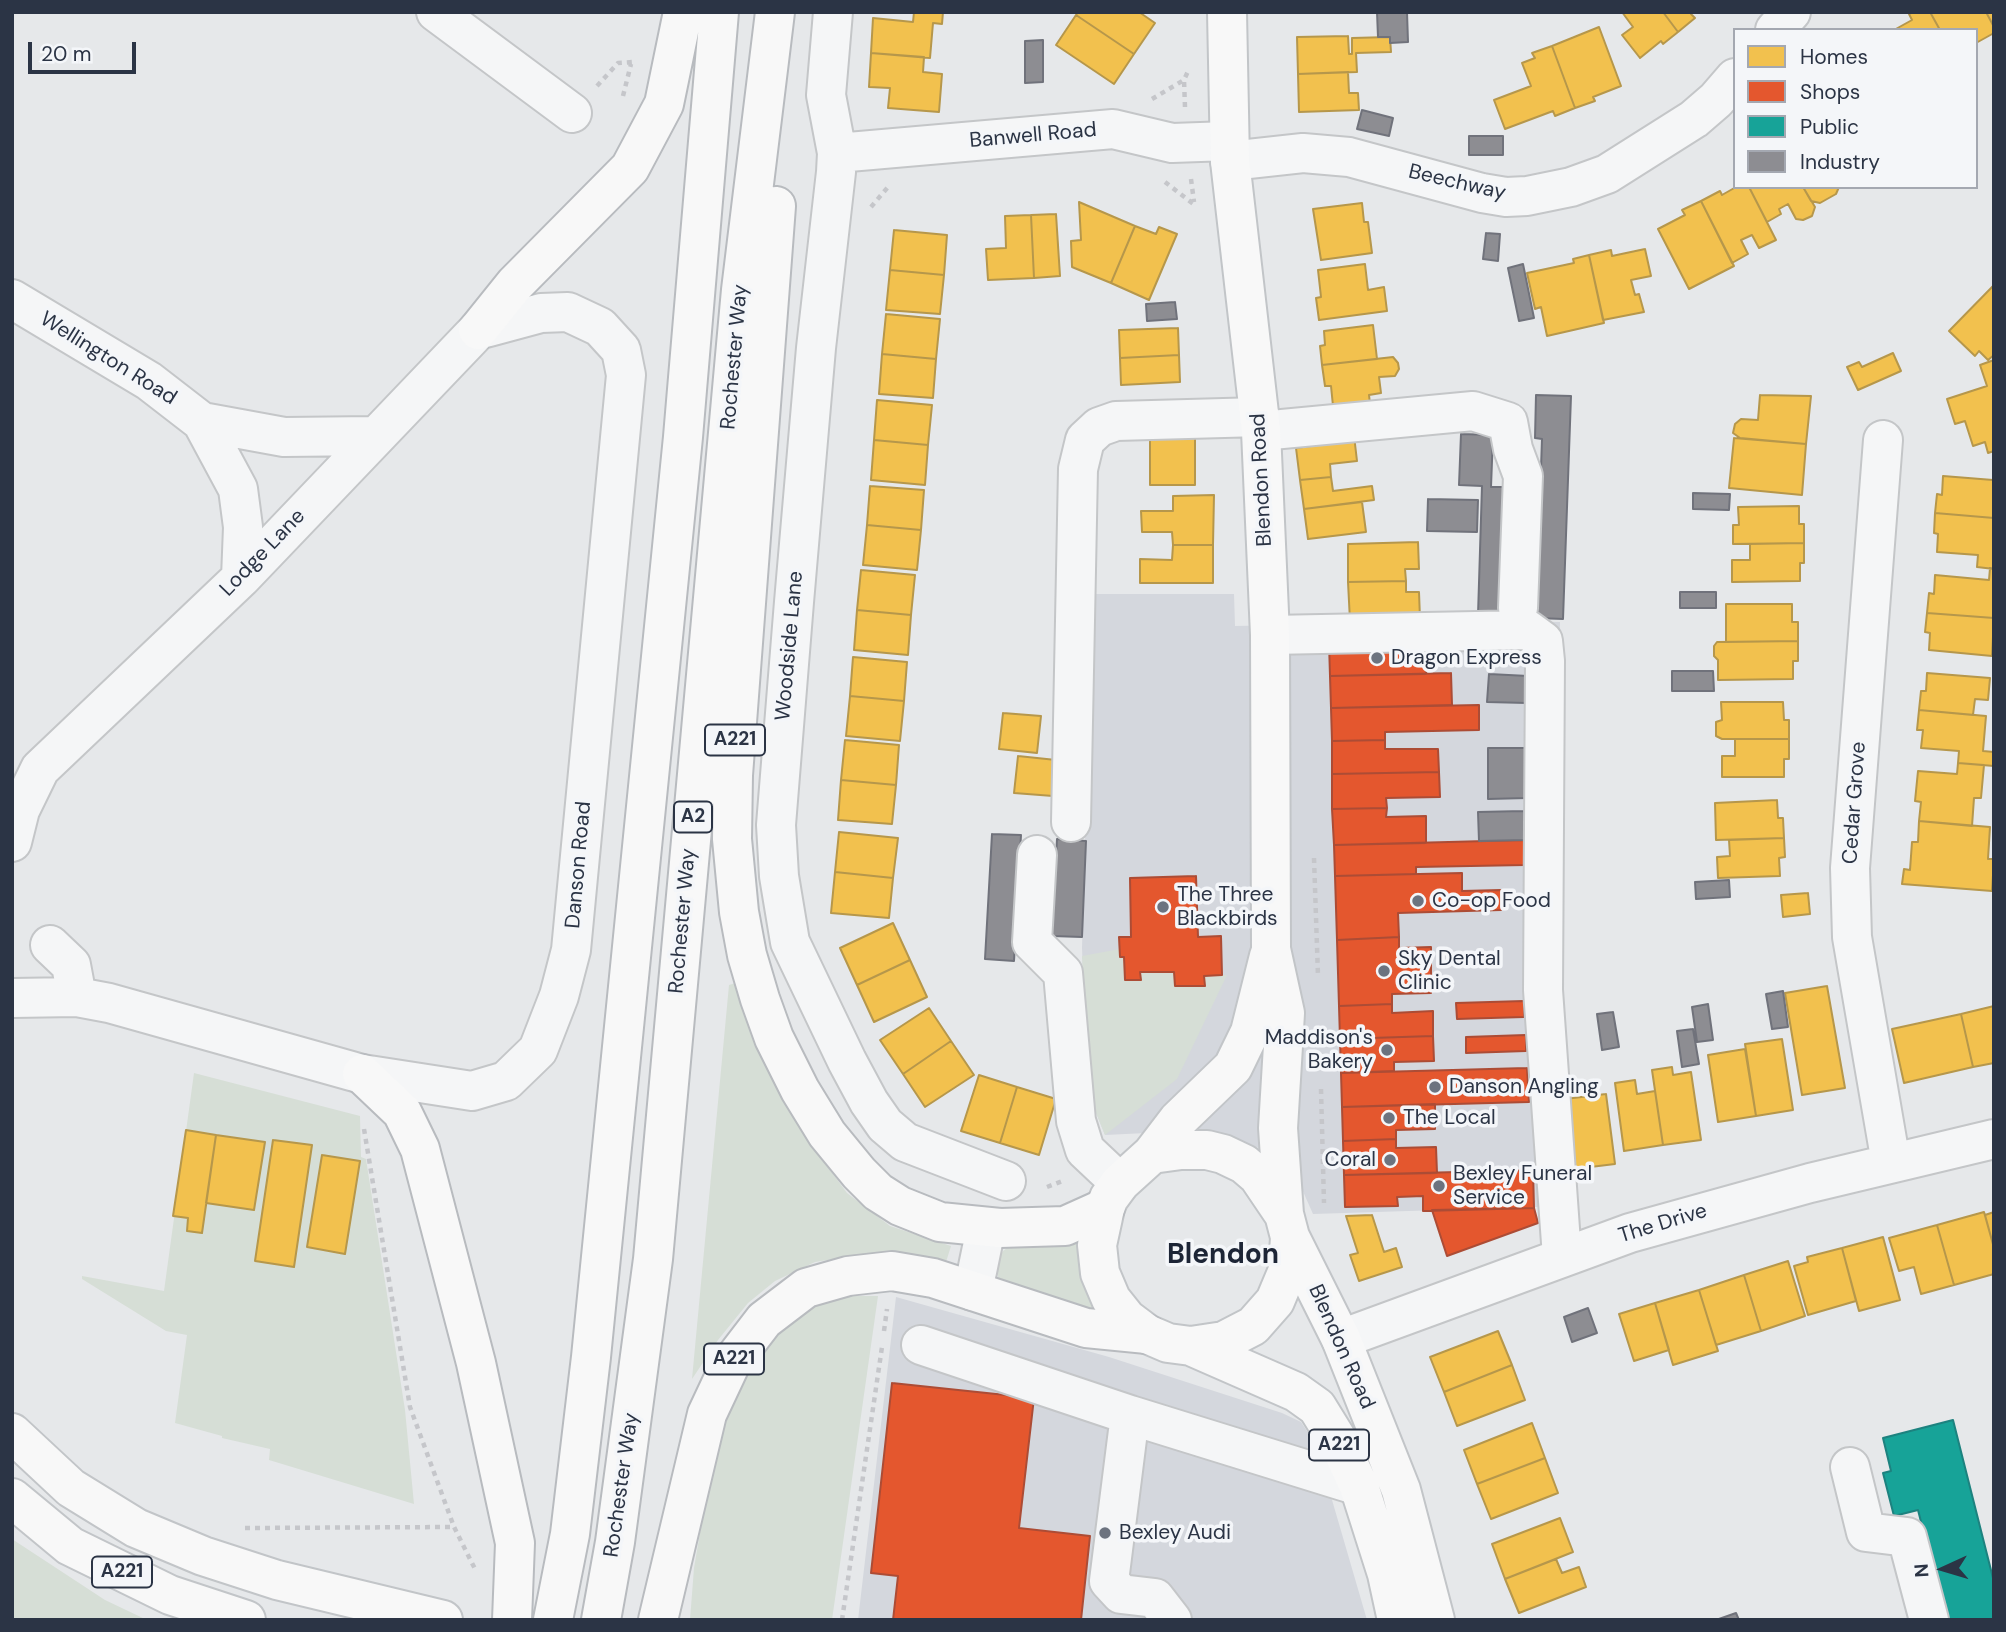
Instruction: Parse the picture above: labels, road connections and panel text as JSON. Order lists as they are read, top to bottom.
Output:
{
  "streets": {
    "main road": [
      "Rochester Way",
      "Blendon Road",
      "A221",
      "A2"
    ],
    "street": [
      "Banwell Road",
      "Beechway",
      "Wellington Road",
      "Lodge Lane",
      "Woodside Lane",
      "Cedar Grove",
      "Danson Road",
      "The Drive"
    ]
  },
  "crossings": [
    ["Banwell Road", "Beechway"],
    ["Banwell Road", "Blendon Road"],
    ["Banwell Road", "Woodside Lane"],
    ["Beechway", "Blendon Road"],
    ["Rochester Way", "A221"],
    ["Wellington Road", "Lodge Lane"],
    ["Blendon Road", "A221"],
    ["Blendon Road", "The Drive"],
    ["Lodge Lane", "Danson Road"],
    ["Cedar Grove", "The Drive"]
  ],
  "districts": ["Blendon"],
  "places": [
    "Dragon Express",
    "Co-op Food",
    "The Three Blackbirds",
    "Sky Dental Clinic",
    "Maddison's Bakery",
    "Danson Angling",
    "The Local",
    "Coral",
    "Bexley Funeral Service",
    "Bexley Audi"
  ],
  "legend": [
    "Homes",
    "Shops",
    "Public",
    "Industry"
  ],
  "scale_bar": "20 m",
  "north": "left"
}
